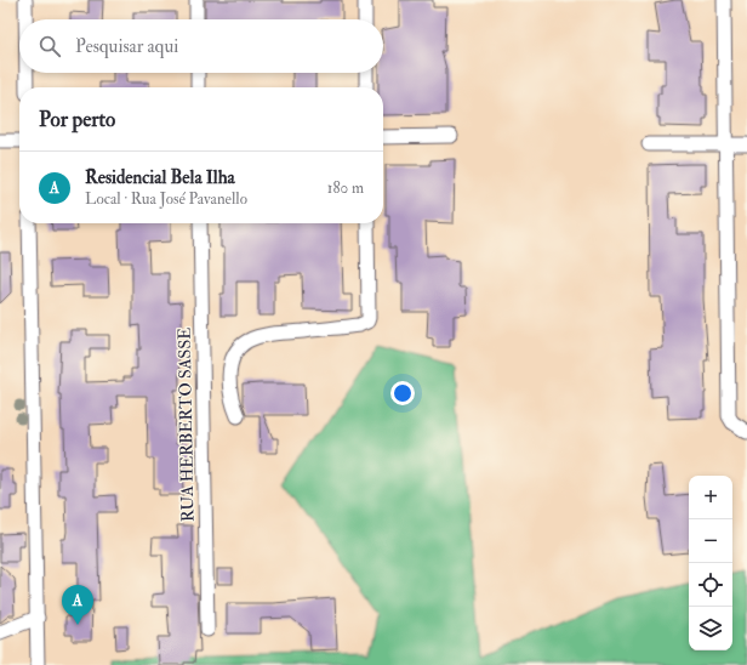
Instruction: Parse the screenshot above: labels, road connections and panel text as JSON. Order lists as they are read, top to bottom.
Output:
{
  "streets": {
    "street": ["RUA HERBERTO SASSE"]
  },
  "page": {
    "search": "Pesquisar aqui",
    "heading": "Por perto",
    "list": [
      {
        "mark": "A",
        "name": "Residencial Bela Ilha",
        "note": "Local · Rua José Pavanello",
        "value": "180 m"
      }
    ],
    "map_buttons": ["+", "−"],
    "pins": "A"
  }
}
